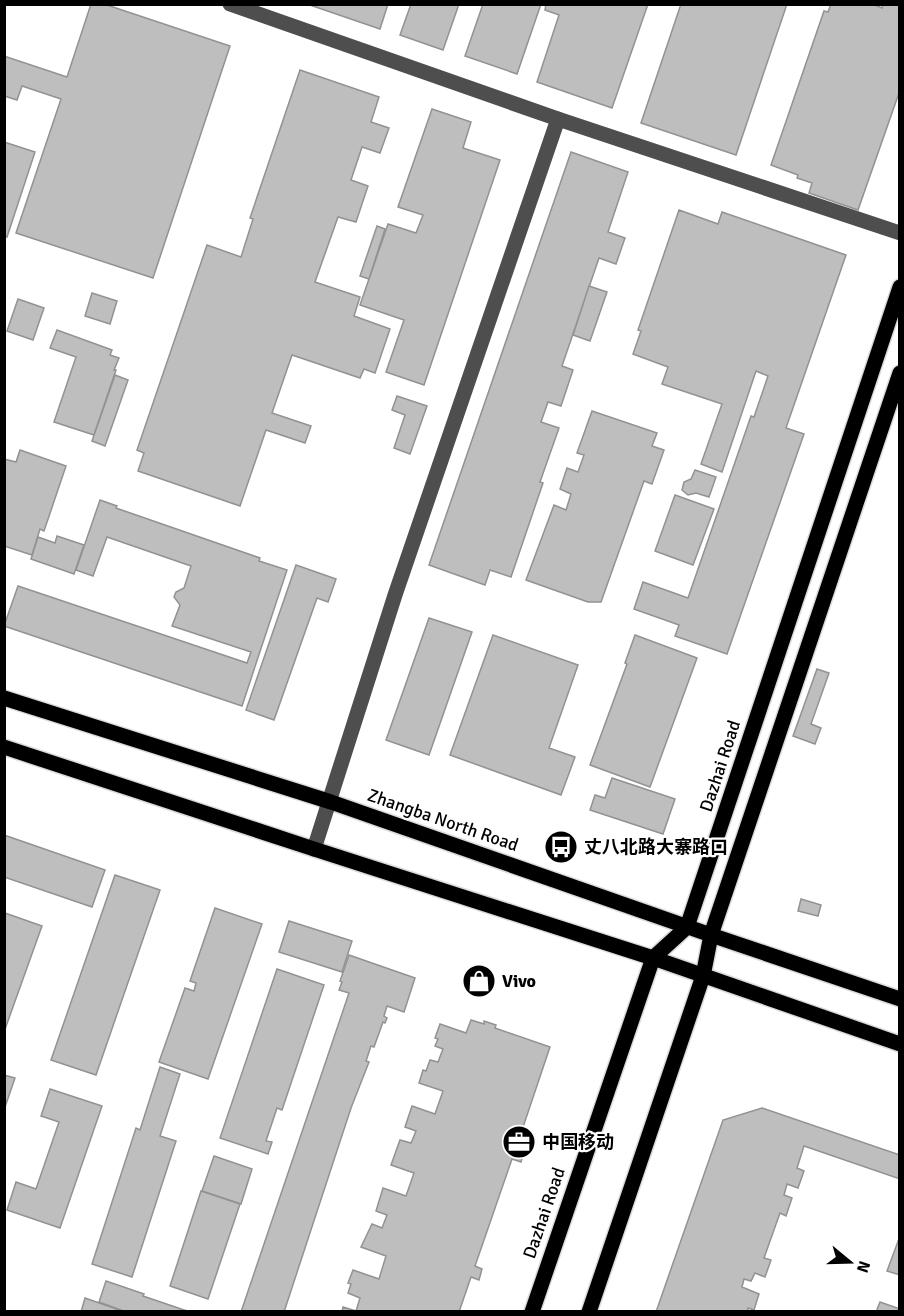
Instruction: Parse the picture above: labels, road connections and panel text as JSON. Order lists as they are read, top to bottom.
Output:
{
  "streets": {
    "main road": ["Dazhai Road", "Zhangba North Road"]
  },
  "crossings": [
    ["Dazhai Road", "Zhangba North Road"]
  ],
  "places": {
    "bus stop": ["丈八北路大寨路口"],
    "shop": ["Vivo"],
    "office": ["中国移动"]
  },
  "north": "right"
}
